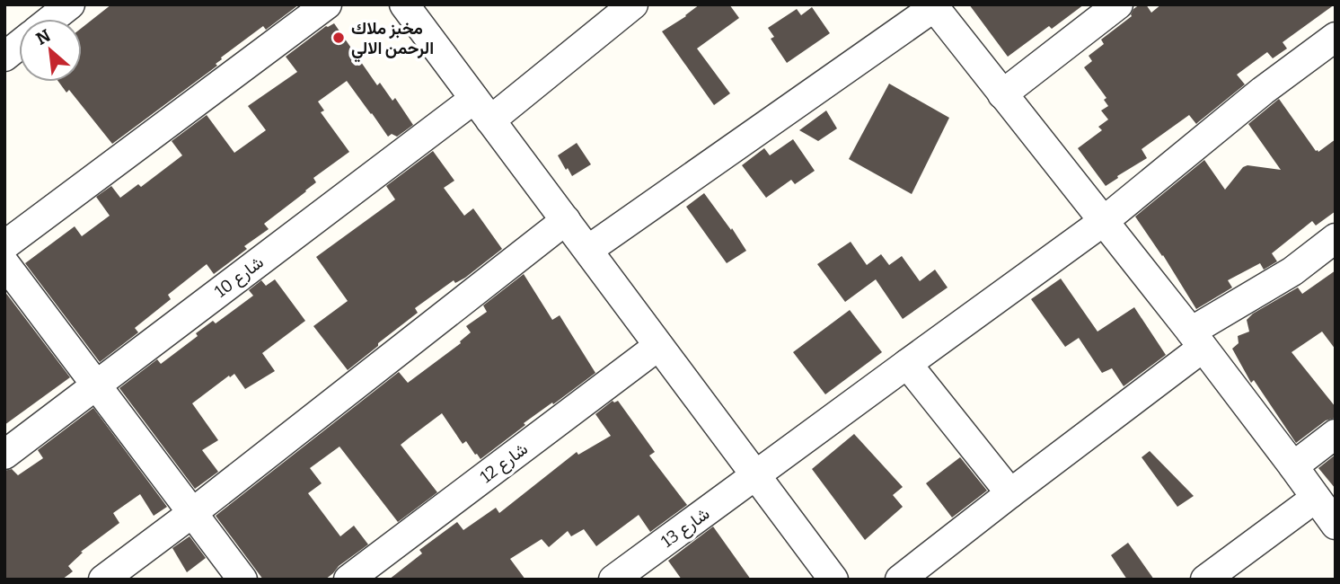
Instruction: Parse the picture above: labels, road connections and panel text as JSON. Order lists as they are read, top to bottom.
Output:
{
  "streets": {
    "street": ["شارع 10", "شارع 12", "شارع 13"]
  },
  "places": ["مخبز ملاك الرحمن الالي"],
  "north": "top left"
}
